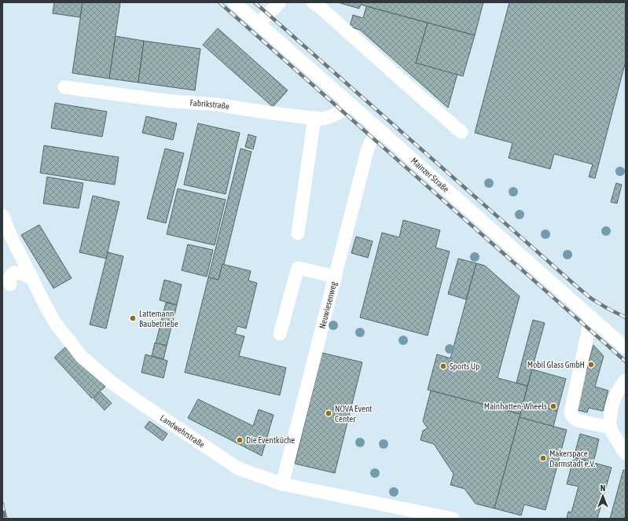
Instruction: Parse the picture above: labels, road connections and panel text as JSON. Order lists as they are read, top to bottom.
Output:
{
  "streets": {
    "street": [
      "Fabrikstraße",
      "Mainzer Straße",
      "Neuwiesenweg",
      "Landwehrstraße"
    ]
  },
  "crossings": [
    ["Fabrikstraße", "Mainzer Straße"],
    ["Mainzer Straße", "Neuwiesenweg"],
    ["Neuwiesenweg", "Landwehrstraße"]
  ],
  "places": [
    "Lattemann Baubetriebe",
    "Mobil Glass GmbH",
    "Sports Up",
    "Mainhatten-Wheels",
    "NOVA Event Center",
    "Die Eventküche",
    "Makerspace Darmstadt e.V."
  ],
  "north": "top"
}
